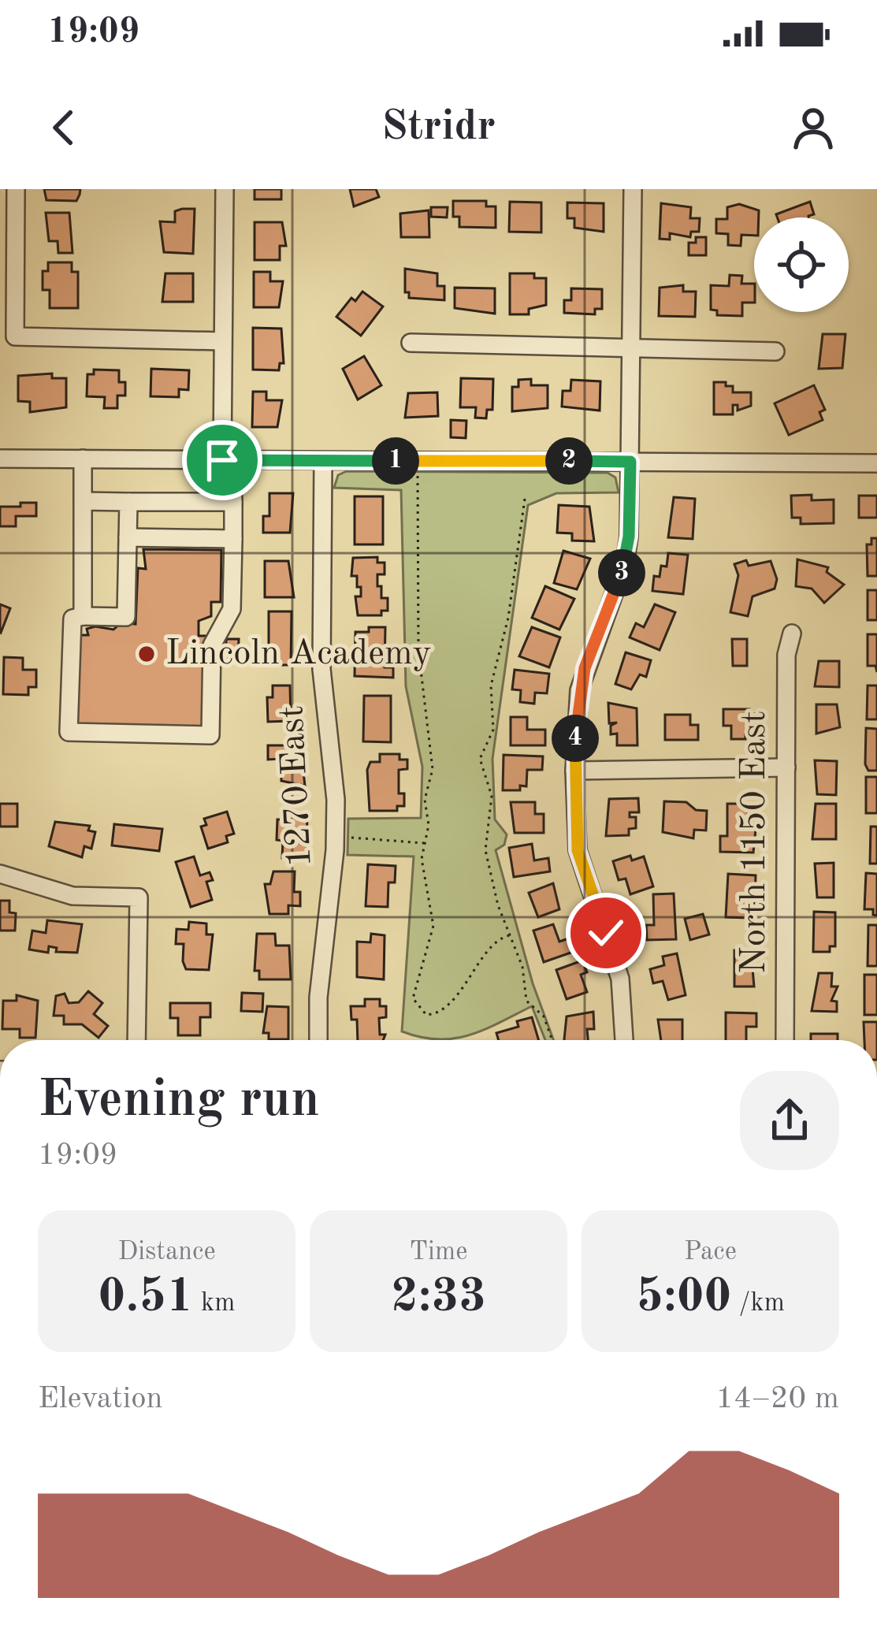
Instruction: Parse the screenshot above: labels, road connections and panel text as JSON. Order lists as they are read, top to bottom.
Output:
{
  "streets": {
    "street": ["1270 East", "North 1150 East"]
  },
  "places": ["Lincoln Academy"],
  "page": {
    "status": "19:09",
    "header": "Stridr",
    "pins": [
      "1",
      "2",
      "3",
      "4"
    ],
    "heading": ["Evening run", "19:09"],
    "stats": [
      ["Distance", "0.51 km"],
      ["Time", "2:33"],
      ["Pace", "5:00 /km"]
    ],
    "chart": ["Elevation", "14–20 m"]
  }
}
